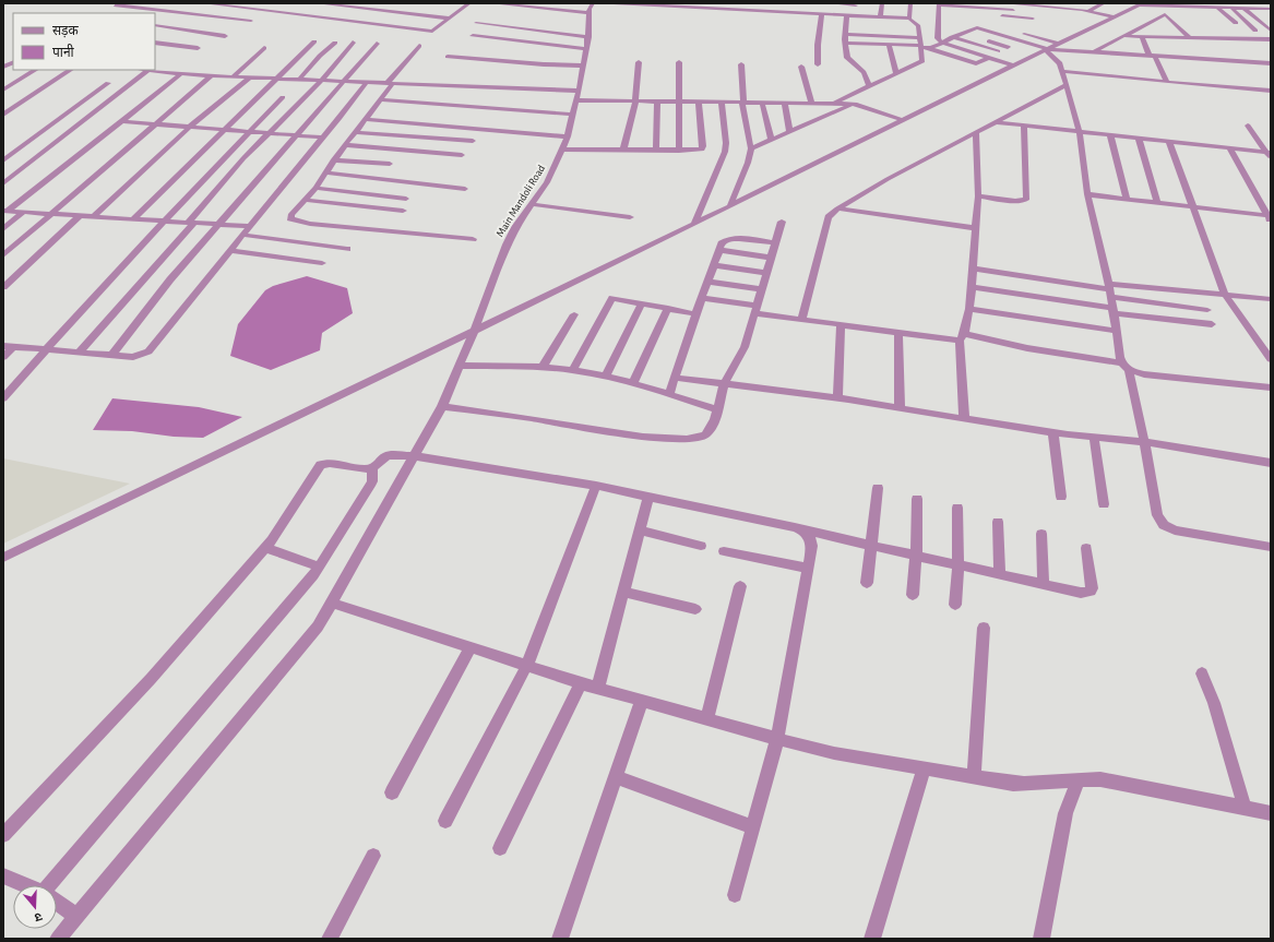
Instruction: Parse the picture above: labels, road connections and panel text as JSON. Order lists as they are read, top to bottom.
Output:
{
  "streets": {
    "street": ["Main Mandoli Road"]
  },
  "legend": ["सड़क", "पानी"],
  "north": "bottom"
}
